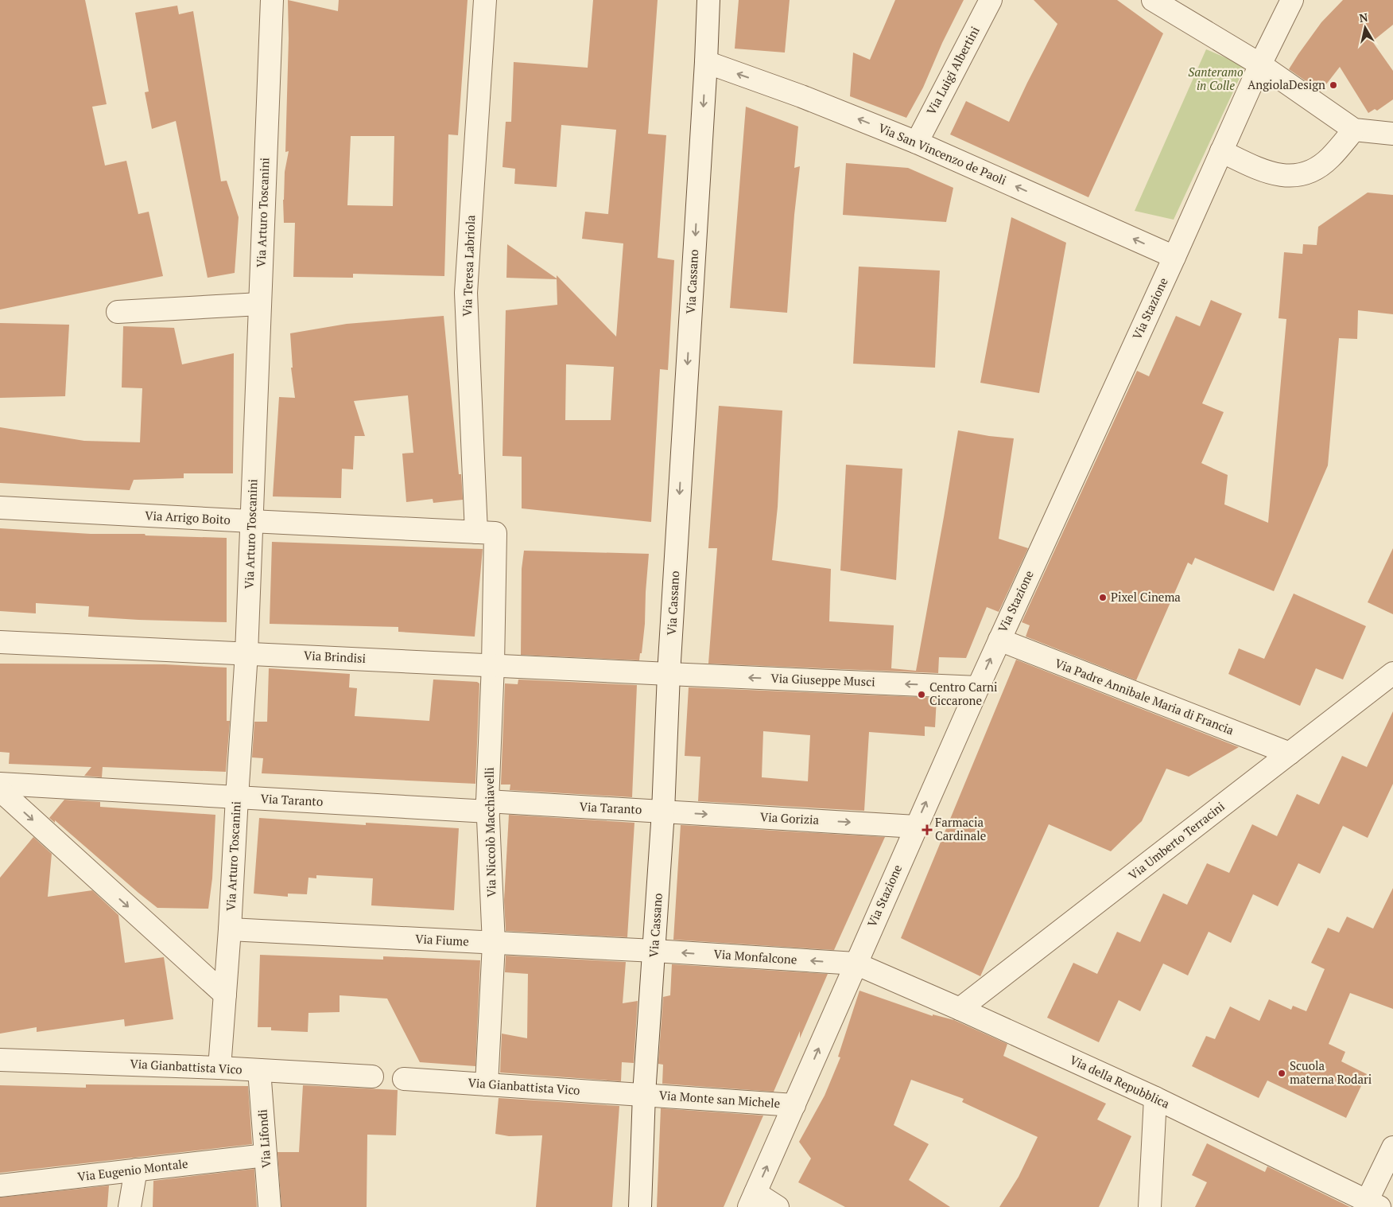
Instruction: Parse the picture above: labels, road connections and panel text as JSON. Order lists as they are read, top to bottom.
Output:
{
  "streets": {
    "street": [
      "Via Luigi Albertini",
      "Via San Vincenzo de Paoli",
      "Via Arturo Toscanini",
      "Via Teresa Labriola",
      "Via Cassano",
      "Via Stazione",
      "Via Arrigo Boito",
      "Via Brindisi",
      "Via Giuseppe Musci",
      "Via Padre Annibale Maria di Francia",
      "Via Taranto",
      "Via Gorizia",
      "Via Niccolò Macchiavelli",
      "Via Umberto Terracini",
      "Via Fiume",
      "Via Monfalcone",
      "Via Gianbattista Vico",
      "Via della Repubblica",
      "Via Monte san Michele",
      "Via Lifondi",
      "Via Eugenio Montale"
    ]
  },
  "crossings": [
    ["Via Luigi Albertini", "Via San Vincenzo de Paoli"],
    ["Via San Vincenzo de Paoli", "Via Cassano"],
    ["Via San Vincenzo de Paoli", "Via Stazione"],
    ["Via Arturo Toscanini", "Via Arrigo Boito"],
    ["Via Arturo Toscanini", "Via Brindisi"],
    ["Via Arturo Toscanini", "Via Taranto"],
    ["Via Arturo Toscanini", "Via Fiume"],
    ["Via Arturo Toscanini", "Via Gianbattista Vico"],
    ["Via Teresa Labriola", "Via Arrigo Boito"],
    ["Via Teresa Labriola", "Via Niccolò Macchiavelli"],
    ["Via Cassano", "Via Brindisi"],
    ["Via Cassano", "Via Giuseppe Musci"],
    ["Via Cassano", "Via Taranto"],
    ["Via Cassano", "Via Gorizia"],
    ["Via Cassano", "Via Fiume"],
    ["Via Cassano", "Via Monfalcone"],
    ["Via Cassano", "Via Gianbattista Vico"],
    ["Via Cassano", "Via Monte san Michele"],
    ["Via Stazione", "Via Giuseppe Musci"],
    ["Via Stazione", "Via Padre Annibale Maria di Francia"],
    ["Via Stazione", "Via Gorizia"],
    ["Via Stazione", "Via Monfalcone"],
    ["Via Stazione", "Via della Repubblica"],
    ["Via Stazione", "Via Monte san Michele"],
    ["Via Arrigo Boito", "Via Niccolò Macchiavelli"],
    ["Via Brindisi", "Via Giuseppe Musci"],
    ["Via Brindisi", "Via Niccolò Macchiavelli"],
    ["Via Padre Annibale Maria di Francia", "Via Umberto Terracini"],
    ["Via Taranto", "Via Gorizia"],
    ["Via Taranto", "Via Niccolò Macchiavelli"],
    ["Via Niccolò Macchiavelli", "Via Fiume"],
    ["Via Niccolò Macchiavelli", "Via Gianbattista Vico"],
    ["Via Umberto Terracini", "Via della Repubblica"],
    ["Via Fiume", "Via Monfalcone"],
    ["Via Monfalcone", "Via della Repubblica"],
    ["Via Gianbattista Vico", "Via Monte san Michele"],
    ["Via Gianbattista Vico", "Via Lifondi"],
    ["Via Lifondi", "Via Eugenio Montale"]
  ],
  "one_way": [
    "Via San Vincenzo de Paoli",
    "Via Cassano",
    "Via Stazione",
    "Via Giuseppe Musci",
    "Via Gorizia",
    "Via Monfalcone"
  ],
  "parks": ["Santeramo in Colle"],
  "places": {
    "other": [
      "AngiolaDesign",
      "Pixel Cinema",
      "Centro Carni Ciccarone",
      "Scuola materna Rodari"
    ],
    "health": ["Farmacia Cardinale"]
  },
  "north": "top"
}
